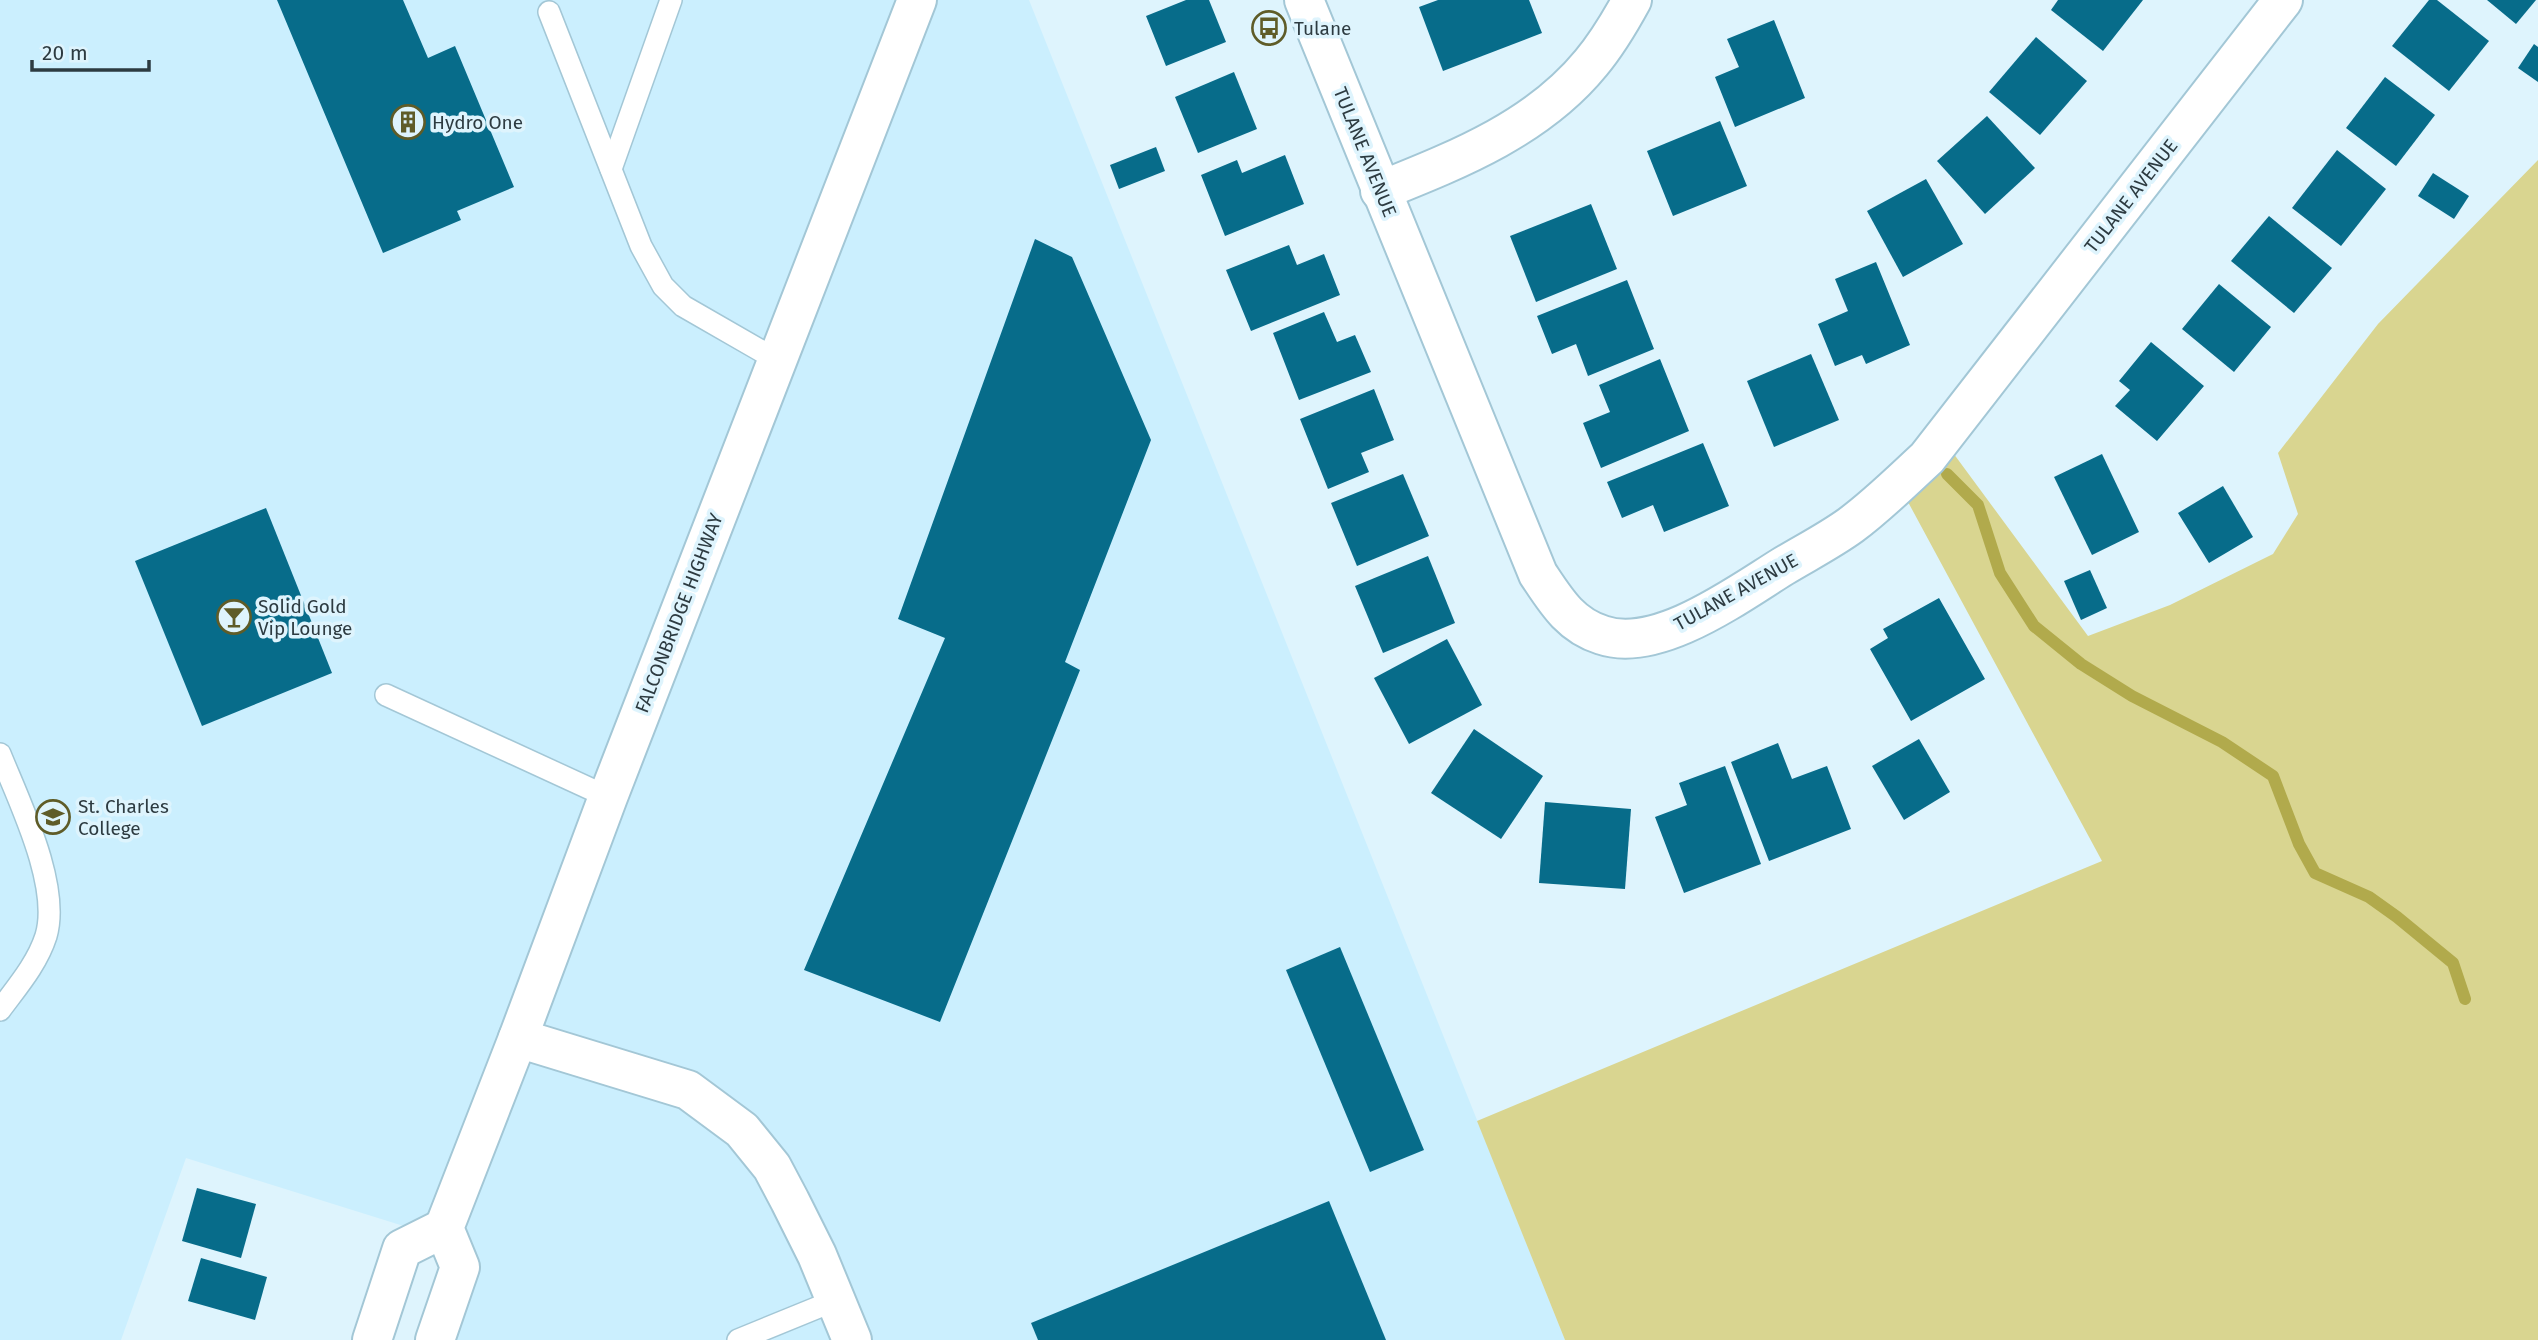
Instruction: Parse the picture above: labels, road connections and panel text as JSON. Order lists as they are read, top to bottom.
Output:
{
  "streets": {
    "street": ["TULANE AVENUE", "FALCONBRIDGE HIGHWAY"]
  },
  "places": {
    "bus stop": ["Tulane"],
    "building": ["Hydro One"],
    "bar": ["Solid Gold Vip Lounge"],
    "school or university": ["St. Charles College"]
  },
  "scale_bar": "20 m"
}
